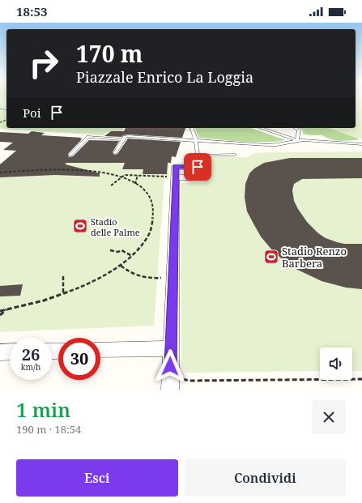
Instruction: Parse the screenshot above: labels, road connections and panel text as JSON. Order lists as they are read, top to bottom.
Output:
{
  "places": {
    "sports": ["Stadio delle Palme", "Stadio Renzo Barbera"]
  },
  "page": {
    "status": "18:53",
    "turn": ["170 m", "Piazzale Enrico La Loggia"],
    "then": "Poi",
    "speed": "26 km/h",
    "limit": "30",
    "heading": ["1 min", "190 m · 18:54"],
    "buttons": ["Esci", "Condividi"]
  }
}
